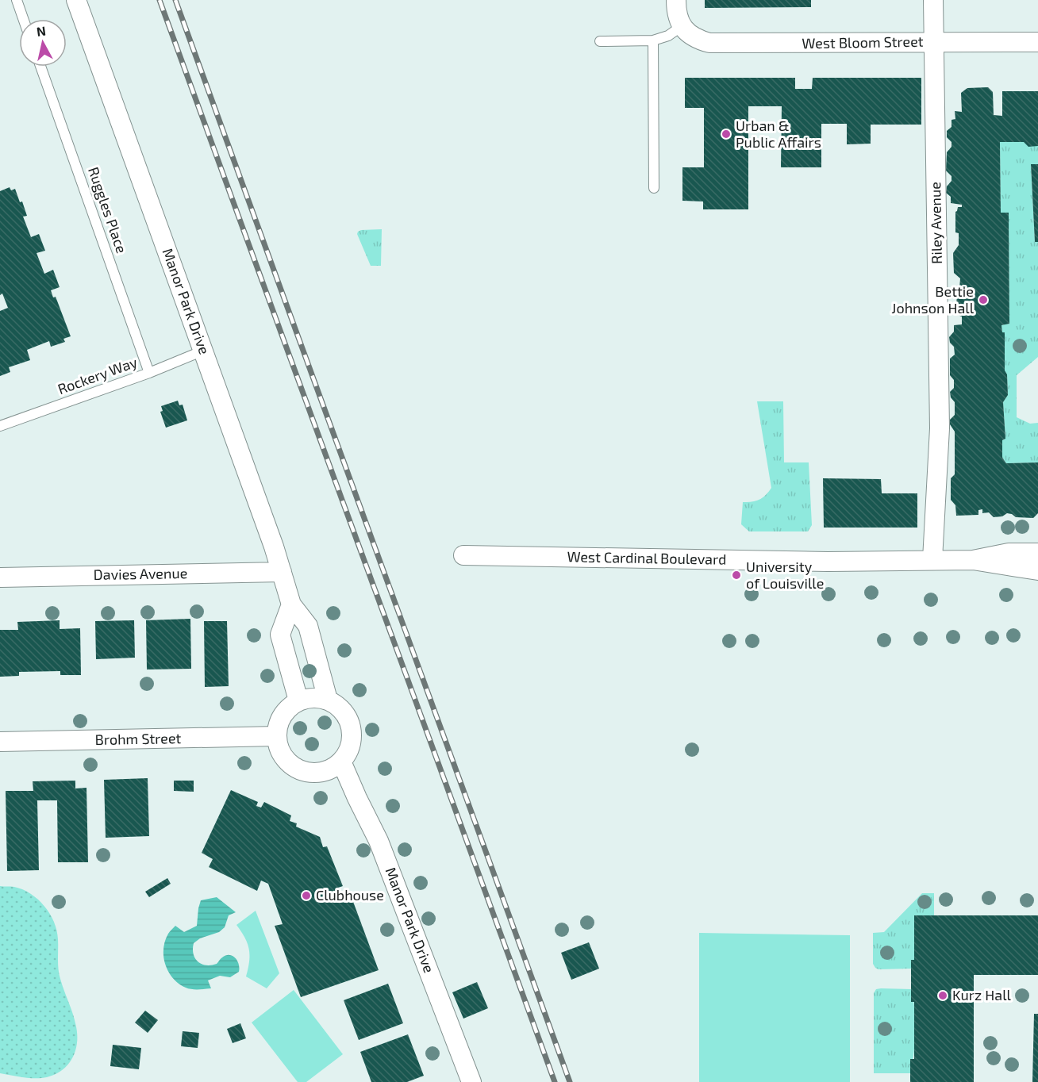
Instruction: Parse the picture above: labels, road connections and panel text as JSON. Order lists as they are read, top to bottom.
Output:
{
  "streets": {
    "street": [
      "West Bloom Street",
      "Riley Avenue",
      "Manor Park Drive",
      "West Cardinal Boulevard",
      "Davies Avenue",
      "Brohm Street"
    ],
    "lane": ["Ruggles Place", "Rockery Way"]
  },
  "crossings": [
    ["West Bloom Street", "Riley Avenue"],
    ["Ruggles Place", "Rockery Way"],
    ["Riley Avenue", "West Cardinal Boulevard"],
    ["Manor Park Drive", "Rockery Way"],
    ["Manor Park Drive", "Davies Avenue"],
    ["Manor Park Drive", "Brohm Street"]
  ],
  "places": [
    "Urban & Public Affairs",
    "Bettie Johnson Hall",
    "University of Louisville",
    "Clubhouse",
    "Kurz Hall"
  ],
  "north": "top"
}
